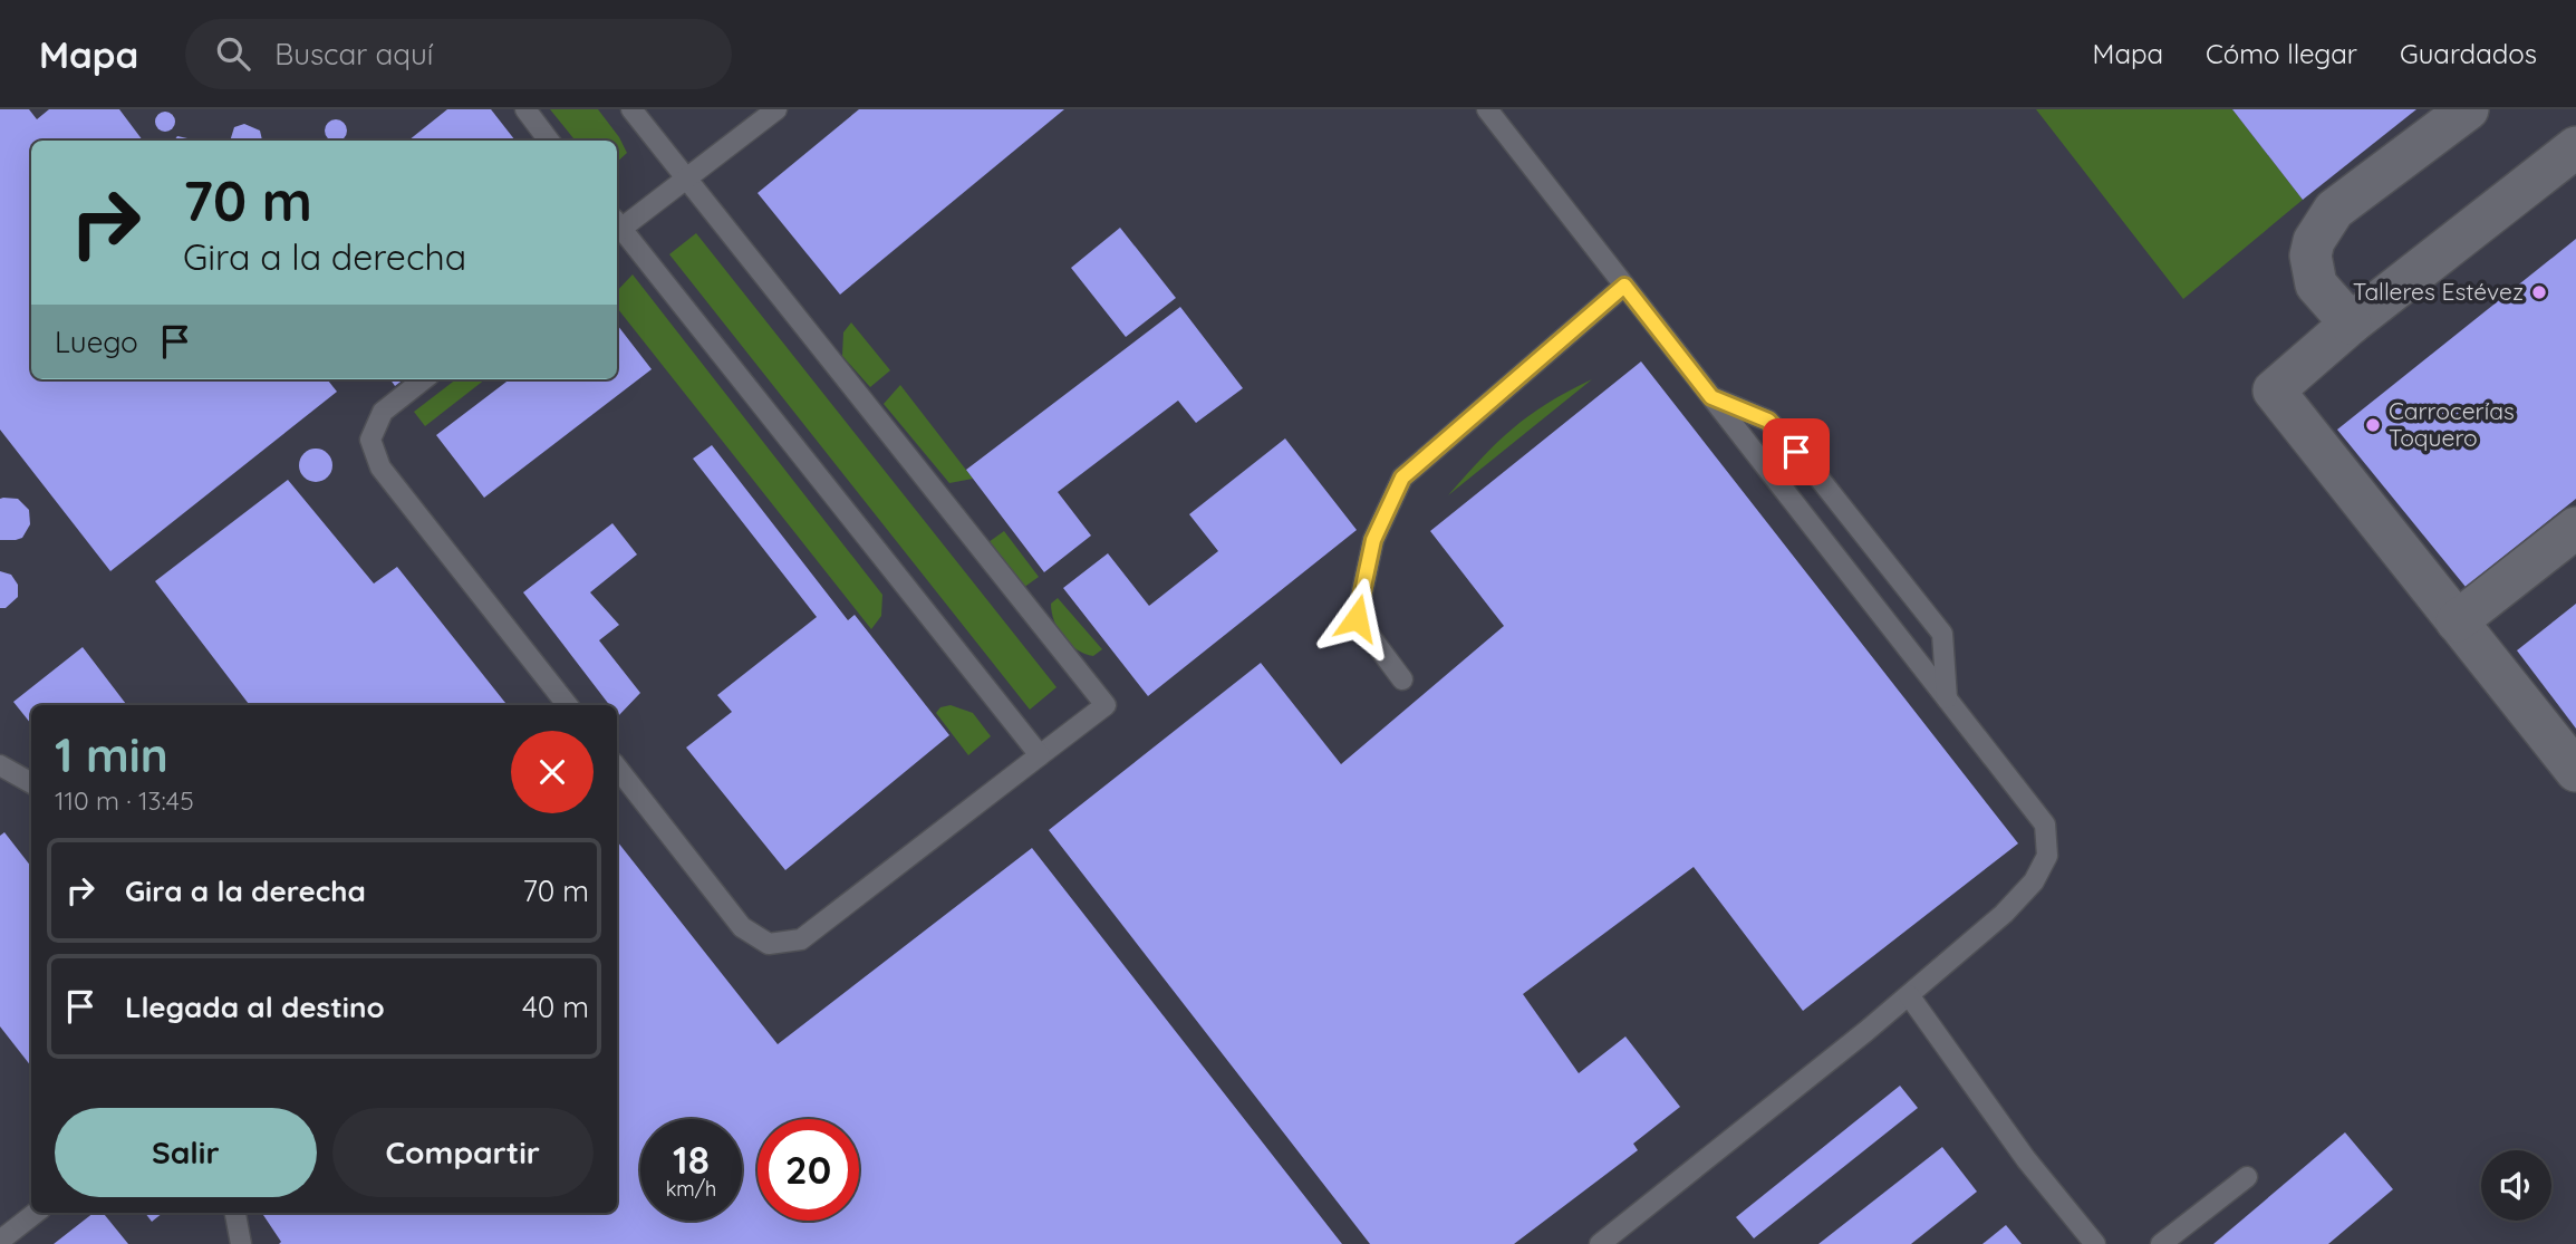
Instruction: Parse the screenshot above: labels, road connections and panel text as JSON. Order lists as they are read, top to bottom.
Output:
{
  "places": ["Talleres Estévez", "Carrocerías Toquero"],
  "page": {
    "header": "Mapa",
    "search": "Buscar aquí",
    "nav": ["Mapa", "Cómo llegar", "Guardados"],
    "turn": ["70 m", "Gira a la derecha"],
    "then": "Luego",
    "heading": ["1 min", "110 m · 13:45"],
    "list": [
      {
        "name": "Gira a la derecha",
        "value": "70 m"
      },
      {
        "name": "Llegada al destino",
        "value": "40 m"
      }
    ],
    "buttons": ["Salir", "Compartir"],
    "speed": "18 km/h",
    "limit": "20"
  }
}
